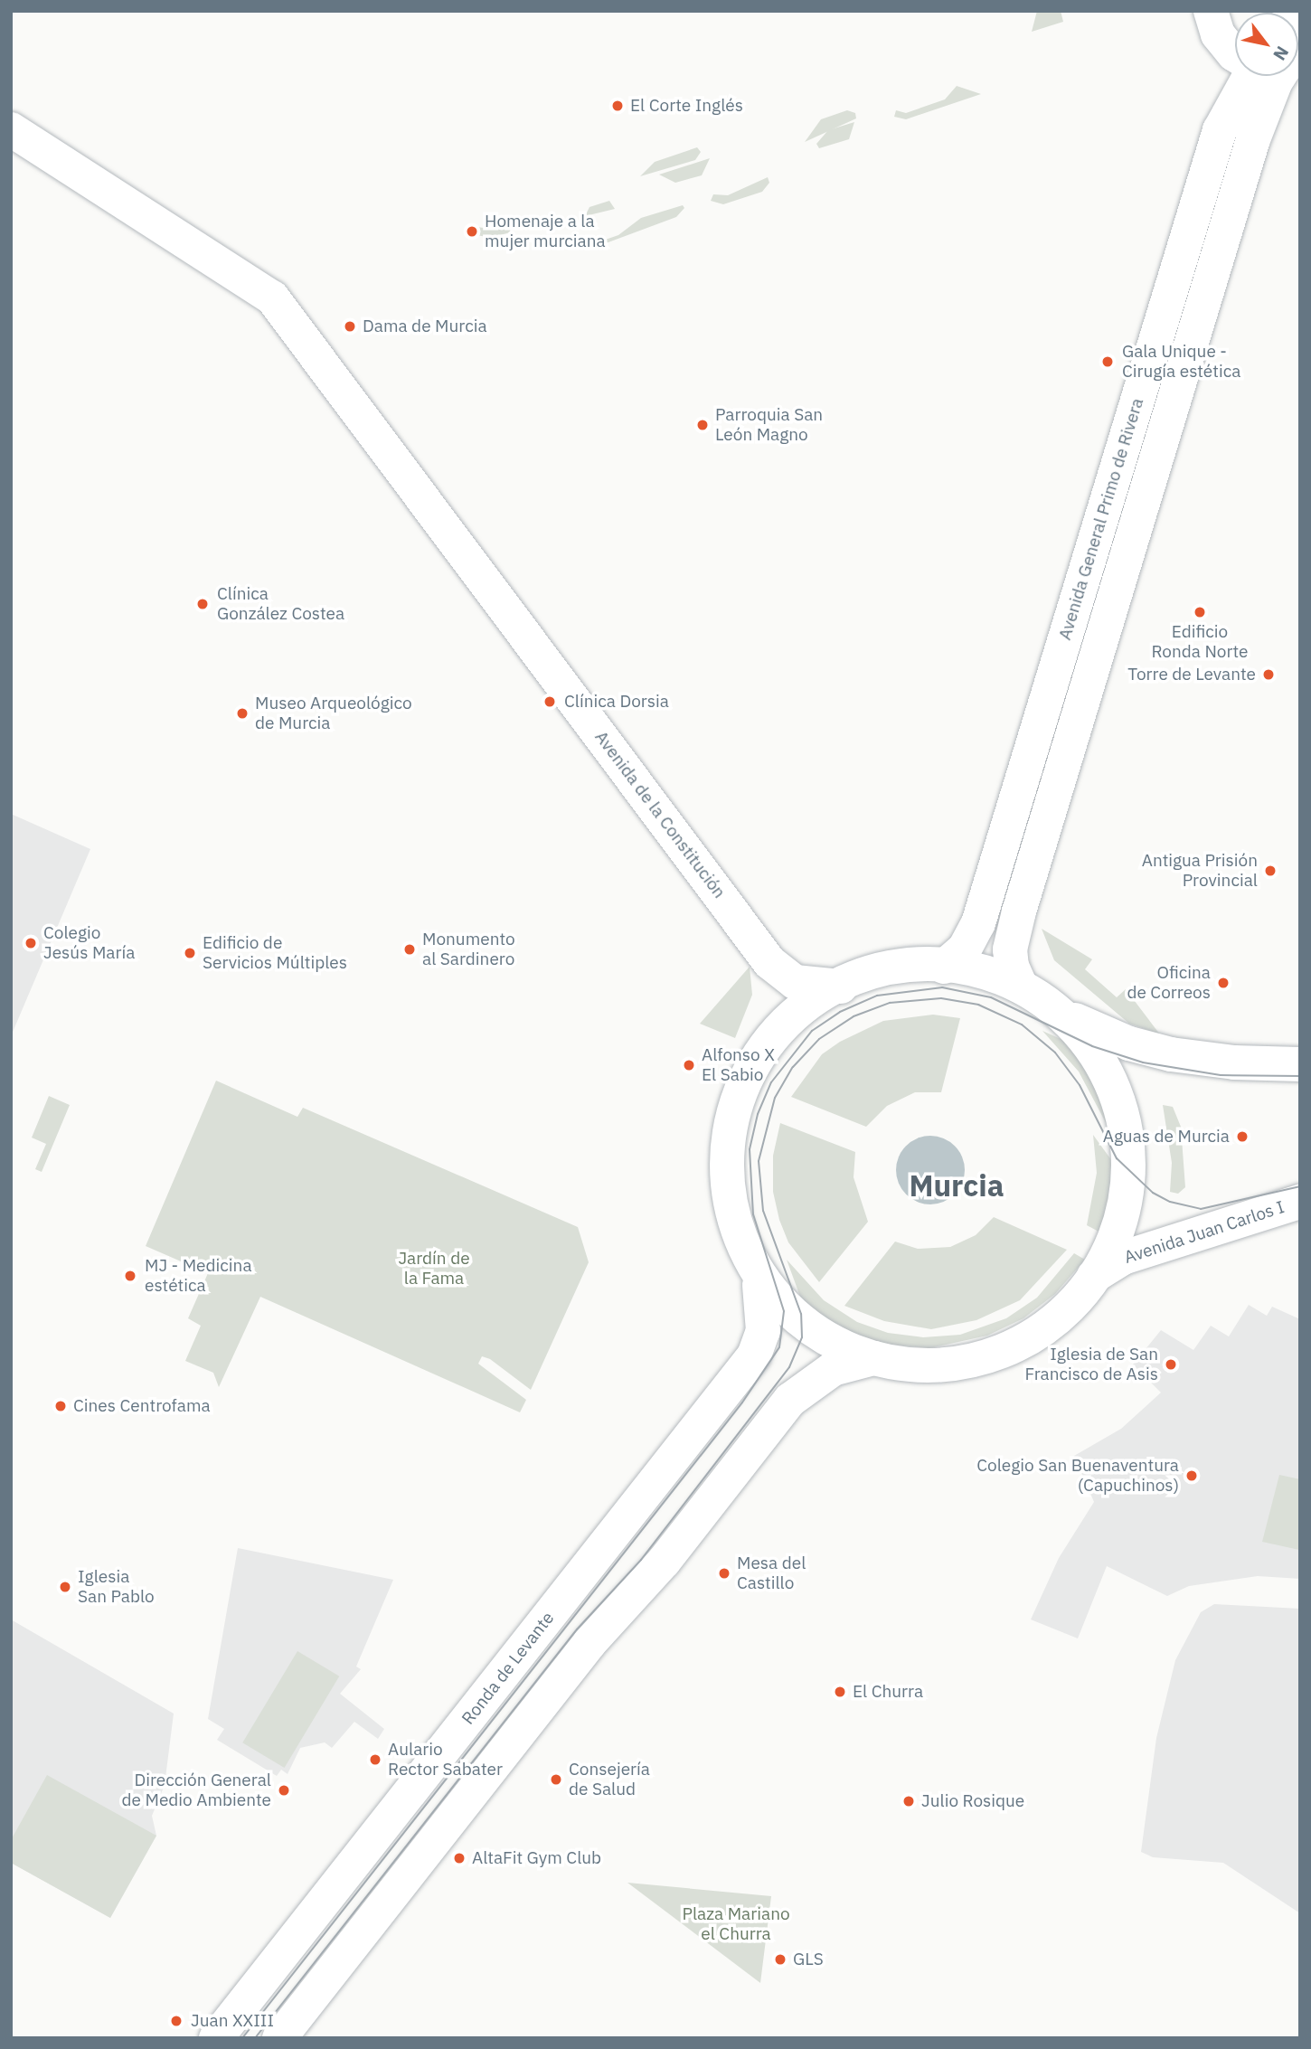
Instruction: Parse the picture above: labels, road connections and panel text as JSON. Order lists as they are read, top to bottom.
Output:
{
  "streets": {
    "main road": [
      "Avenida General Primo de Rivera",
      "Avenida de la Constitución",
      "Avenida Juan Carlos I",
      "Ronda de Levante"
    ]
  },
  "districts": ["Murcia"],
  "parks": ["Jardín de la Fama", "Plaza Mariano el Churra"],
  "places": [
    "El Corte Inglés",
    "Homenaje a la mujer murciana",
    "Dama de Murcia",
    "Gala Unique - Cirugía estética",
    "Parroquia San León Magno",
    "Clínica González Costea",
    "Edificio Ronda Norte",
    "Torre de Levante",
    "Clínica Dorsia",
    "Museo Arqueológico de Murcia",
    "Antigua Prisión Provincial",
    "Colegio Jesús María",
    "Monumento al Sardinero",
    "Edificio de Servicios Múltiples",
    "Oficina de Correos",
    "Alfonso X El Sabio",
    "Aguas de Murcia",
    "MJ - Medicina estética",
    "Iglesia de San Francisco de Asis",
    "Cines Centrofama",
    "Colegio San Buenaventura (Capuchinos)",
    "Mesa del Castillo",
    "Iglesia San Pablo",
    "El Churra",
    "Aulario Rector Sabater",
    "Consejería de Salud",
    "Dirección General de Medio Ambiente",
    "Julio Rosique",
    "AltaFit Gym Club",
    "GLS",
    "Juan XXIII"
  ],
  "north": "bottom right"
}
